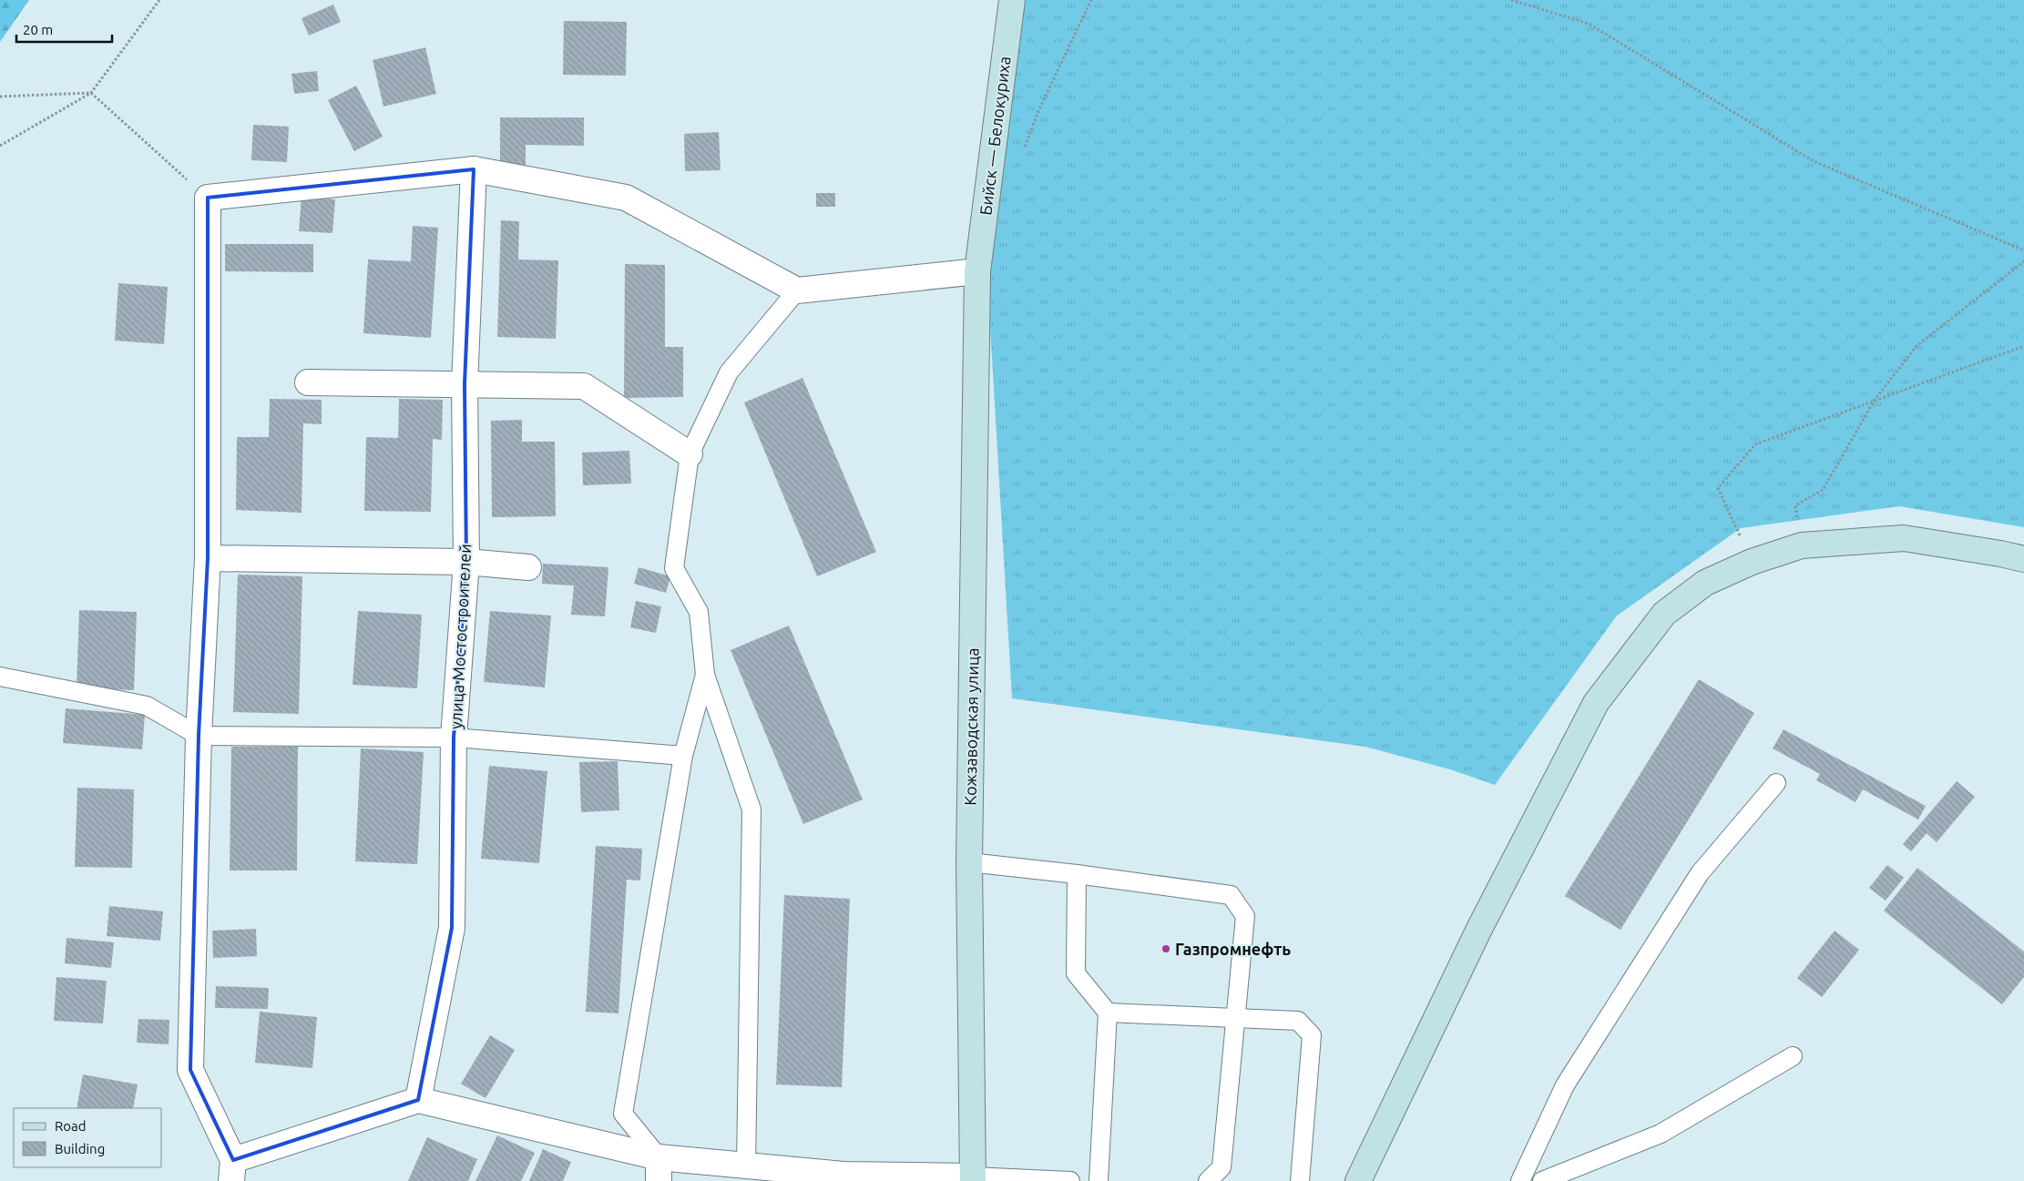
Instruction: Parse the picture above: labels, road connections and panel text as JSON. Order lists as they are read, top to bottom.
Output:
{
  "streets": {
    "main road": ["Бийск — Белокуриха", "Кожзаводская улица"],
    "street": ["улица Мостостроителей"]
  },
  "crossings": [
    ["Бийск — Белокуриха", "Кожзаводская улица"]
  ],
  "places": ["Газпромнефть"],
  "legend": ["Road", "Building"],
  "scale_bar": "20 m"
}
